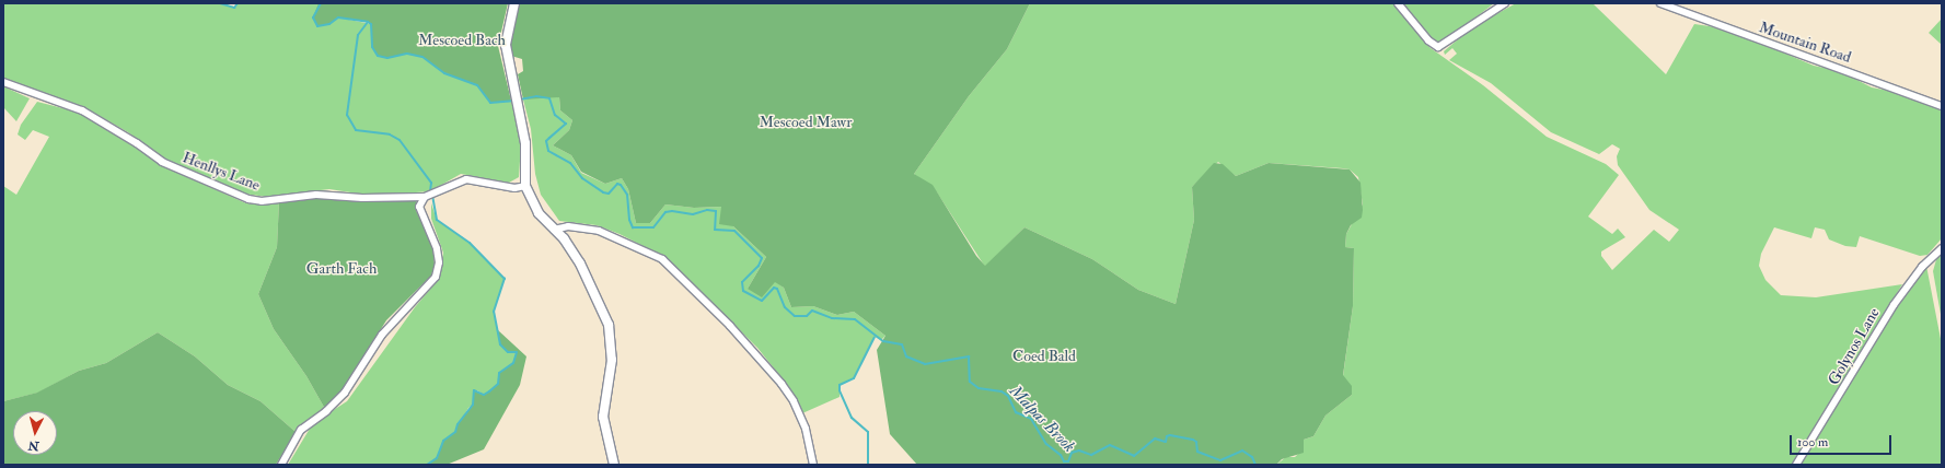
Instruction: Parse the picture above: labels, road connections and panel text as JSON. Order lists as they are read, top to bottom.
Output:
{
  "streets": {
    "street": ["Mountain Road", "Henllys Lane", "Golynos Lane"]
  },
  "water": ["Malpas Brook"],
  "parks": [
    "Mescoed Bach",
    "Mescoed Mawr",
    "Garth Fach",
    "Coed Bald"
  ],
  "scale_bar": "100 m",
  "north": "bottom"
}
